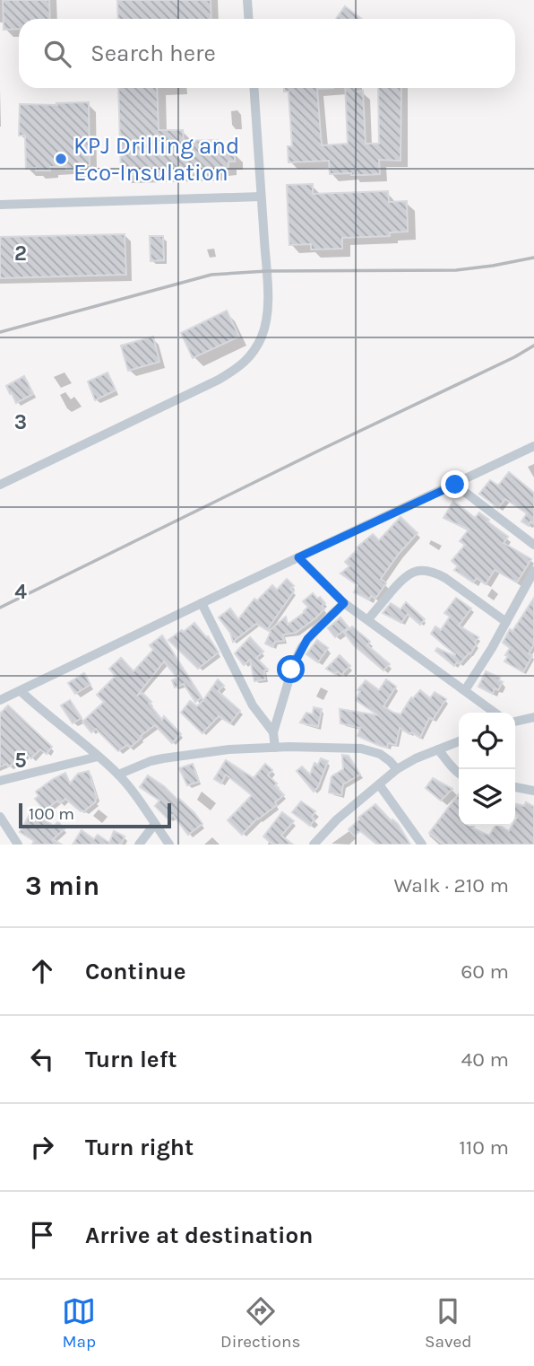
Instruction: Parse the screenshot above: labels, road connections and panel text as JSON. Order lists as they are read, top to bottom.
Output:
{
  "places": ["KPJ Drilling and Eco-Insulation"],
  "scale_bar": "100 m",
  "page": {
    "search": "Search here",
    "scale": "100 m",
    "heading": ["3 min", "Walk · 210 m"],
    "list": [
      ["Continue", "60 m"],
      ["Turn left", "40 m"],
      ["Turn right", "110 m"],
      "Arrive at destination"
    ],
    "nav": ["Map", "Directions", "Saved"]
  },
  "grid": {
    "rows": [
      "2",
      "3",
      "4",
      "5"
    ]
  }
}
